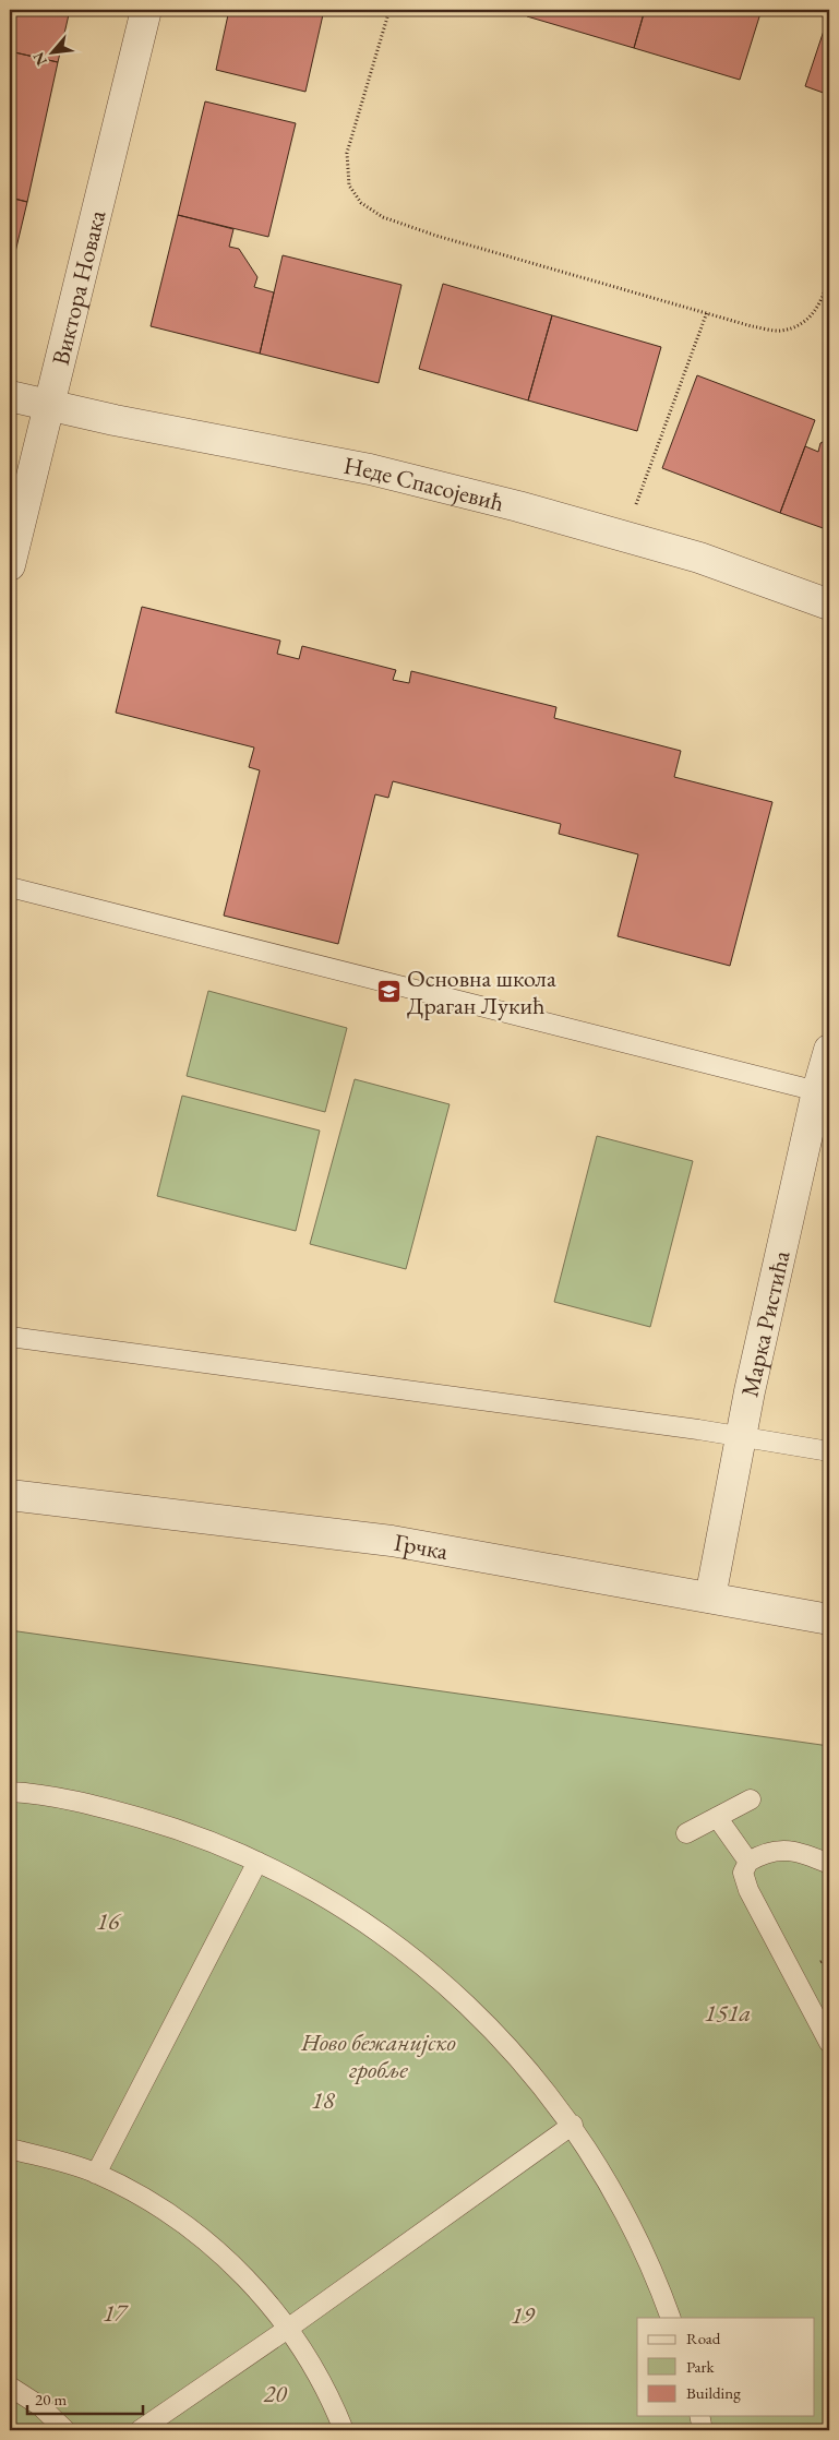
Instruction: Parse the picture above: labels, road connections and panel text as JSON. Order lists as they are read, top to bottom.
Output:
{
  "streets": {
    "street": [
      "Виктора Новака",
      "Неде Спасојевић",
      "Марка Ристића",
      "Грчка"
    ]
  },
  "crossings": [
    ["Виктора Новака", "Неде Спасојевић"],
    ["Марка Ристића", "Грчка"]
  ],
  "parks": [
    "16",
    "151a",
    "Ново бежанијско гробље",
    "18",
    "17",
    "19",
    "20"
  ],
  "places": {
    "school or university": ["Основна школа Драган Лукић"]
  },
  "legend": ["Road", "Park", "Building"],
  "scale_bar": "20 m",
  "north": "bottom left"
}
